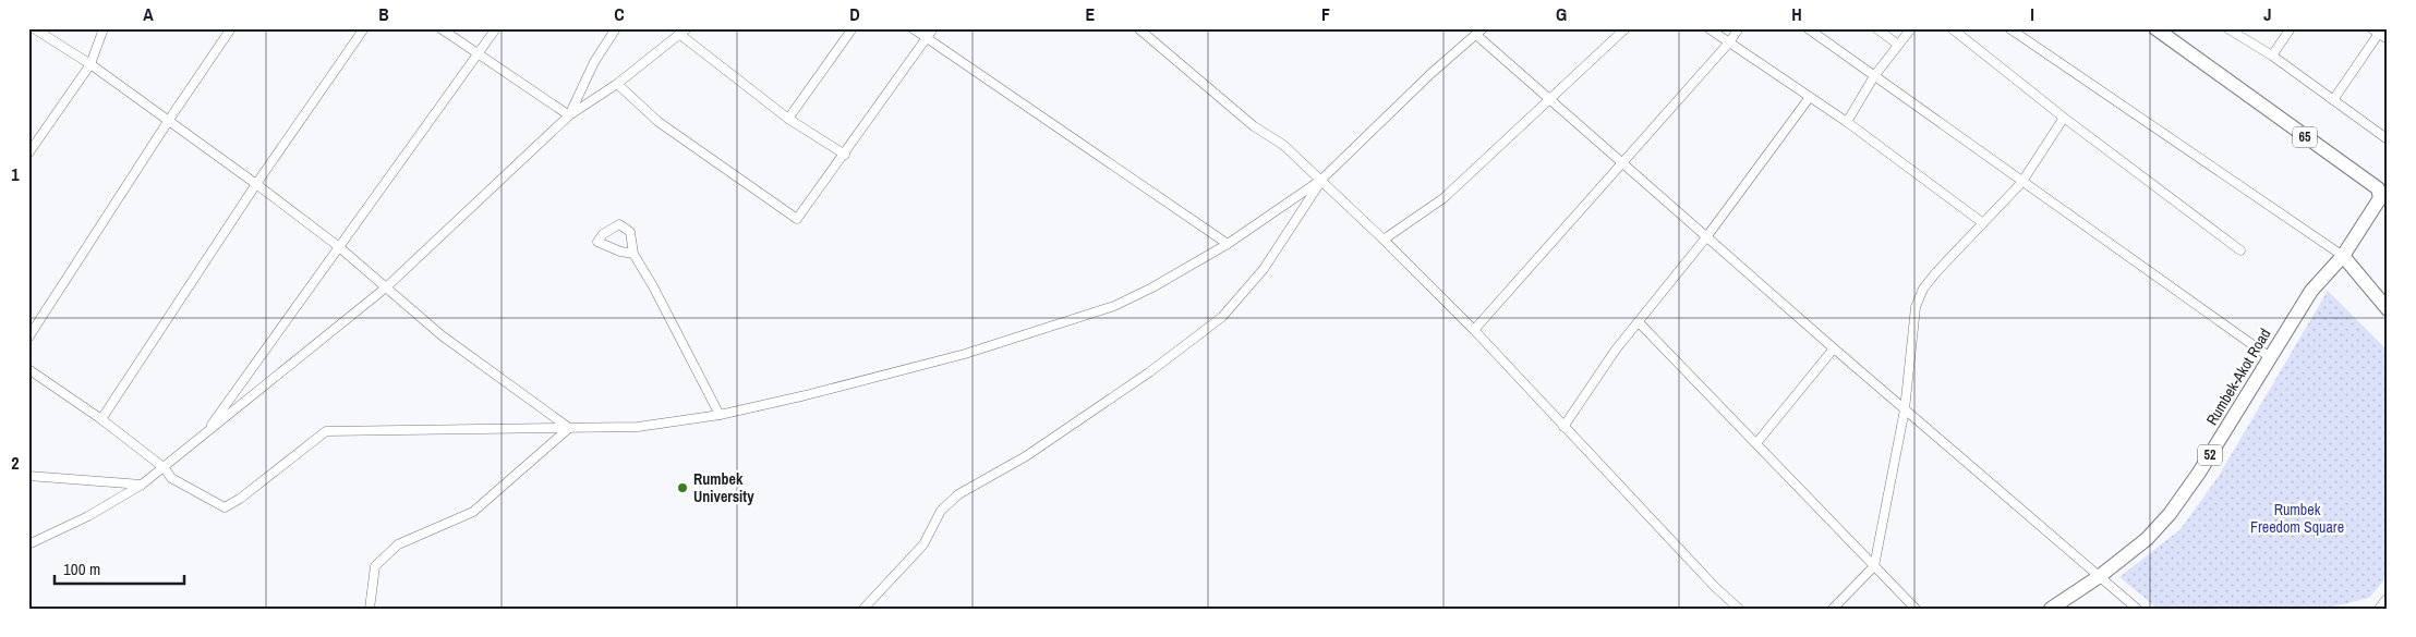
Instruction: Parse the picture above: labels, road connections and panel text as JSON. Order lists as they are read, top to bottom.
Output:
{
  "streets": {
    "main road": ["65", "Rumbek-Akot Road", "52"]
  },
  "crossings": [
    ["65", "Rumbek-Akot Road"]
  ],
  "parks": ["Rumbek Freedom Square"],
  "places": ["Rumbek University"],
  "scale_bar": "100 m",
  "grid": {
    "columns": [
      "A",
      "B",
      "C",
      "D",
      "E",
      "F",
      "G",
      "H",
      "I",
      "J"
    ],
    "rows": ["1", "2"]
  }
}
